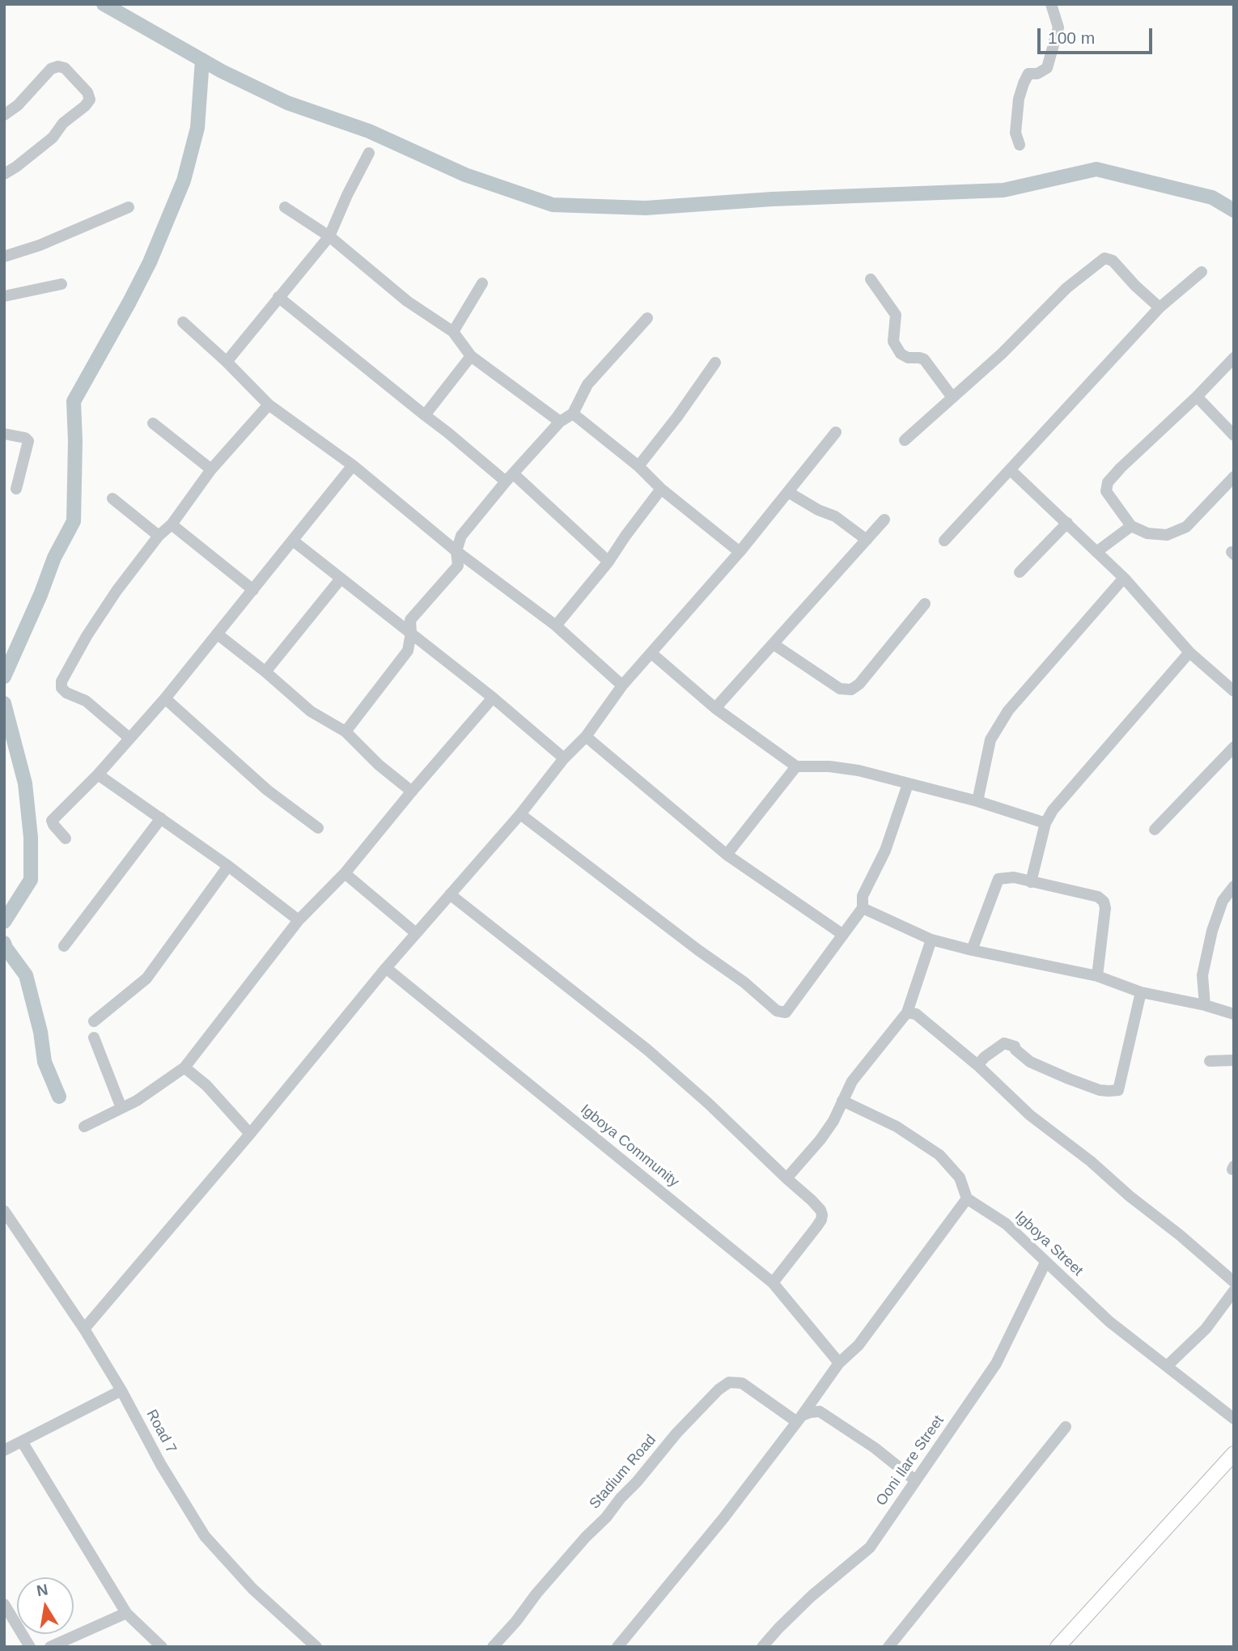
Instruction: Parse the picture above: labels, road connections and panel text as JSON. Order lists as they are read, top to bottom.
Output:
{
  "streets": {
    "street": [
      "Igboya Community",
      "Igboya Street",
      "Road 7",
      "Ooni Ilare Street",
      "Stadium Road"
    ]
  },
  "crossings": [
    ["Igboya Street", "Ooni Ilare Street"]
  ],
  "scale_bar": "100 m",
  "north": "top"
}
